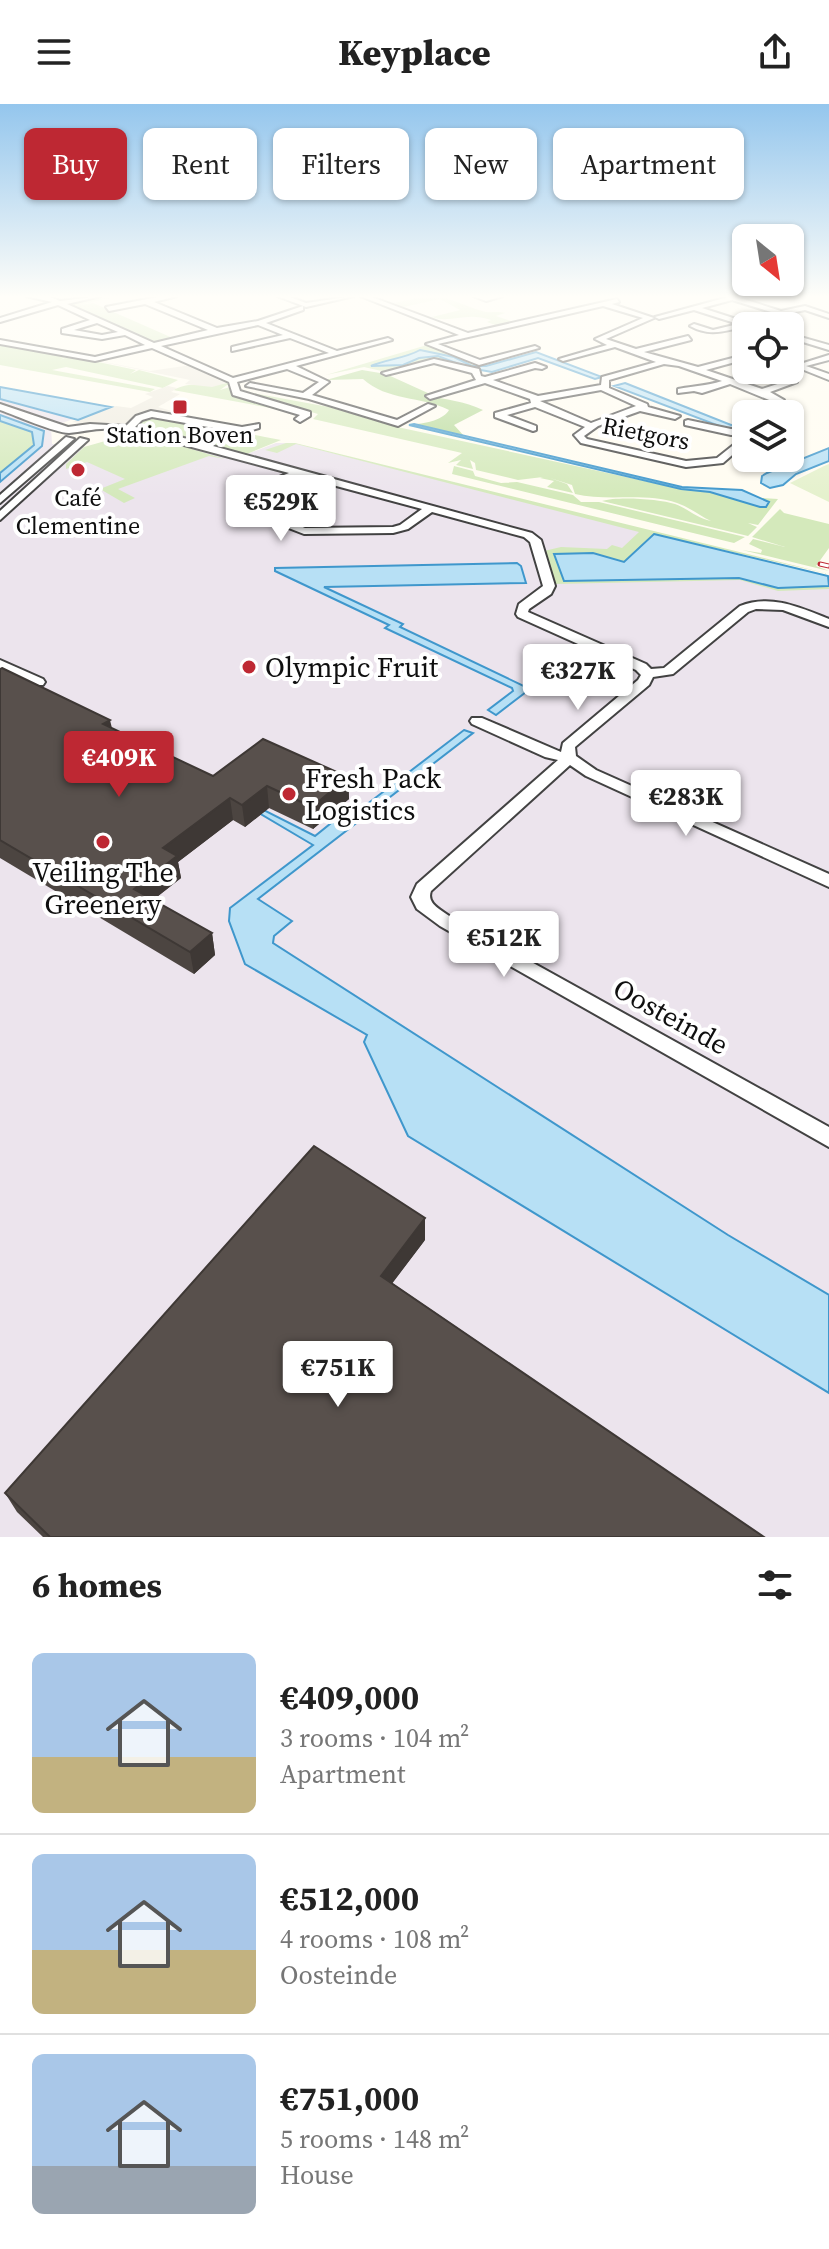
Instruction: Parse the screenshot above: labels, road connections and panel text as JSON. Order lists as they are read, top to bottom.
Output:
{
  "streets": {
    "street": ["Rietgors", "Oosteinde"]
  },
  "places": {
    "transit": ["Station Boven"],
    "other": [
      "Café Clementine",
      "Olympic Fruit",
      "Fresh Pack Logistics",
      "Veiling The Greenery"
    ]
  },
  "north": "bottom right",
  "page": {
    "header": "Keyplace",
    "chip": [
      "Buy",
      "Rent",
      "Filters",
      "New",
      "Apartment"
    ],
    "price": [
      "€529K",
      "€327K",
      "€409K",
      "€283K",
      "€512K",
      "€751K"
    ],
    "heading": "6 homes",
    "list": [
      {
        "name": "€409,000",
        "note": "3 rooms · 104 m² · Apartment"
      },
      {
        "name": "€512,000",
        "note": "4 rooms · 108 m² · Oosteinde"
      },
      {
        "name": "€751,000",
        "note": "5 rooms · 148 m² · House"
      }
    ]
  }
}
